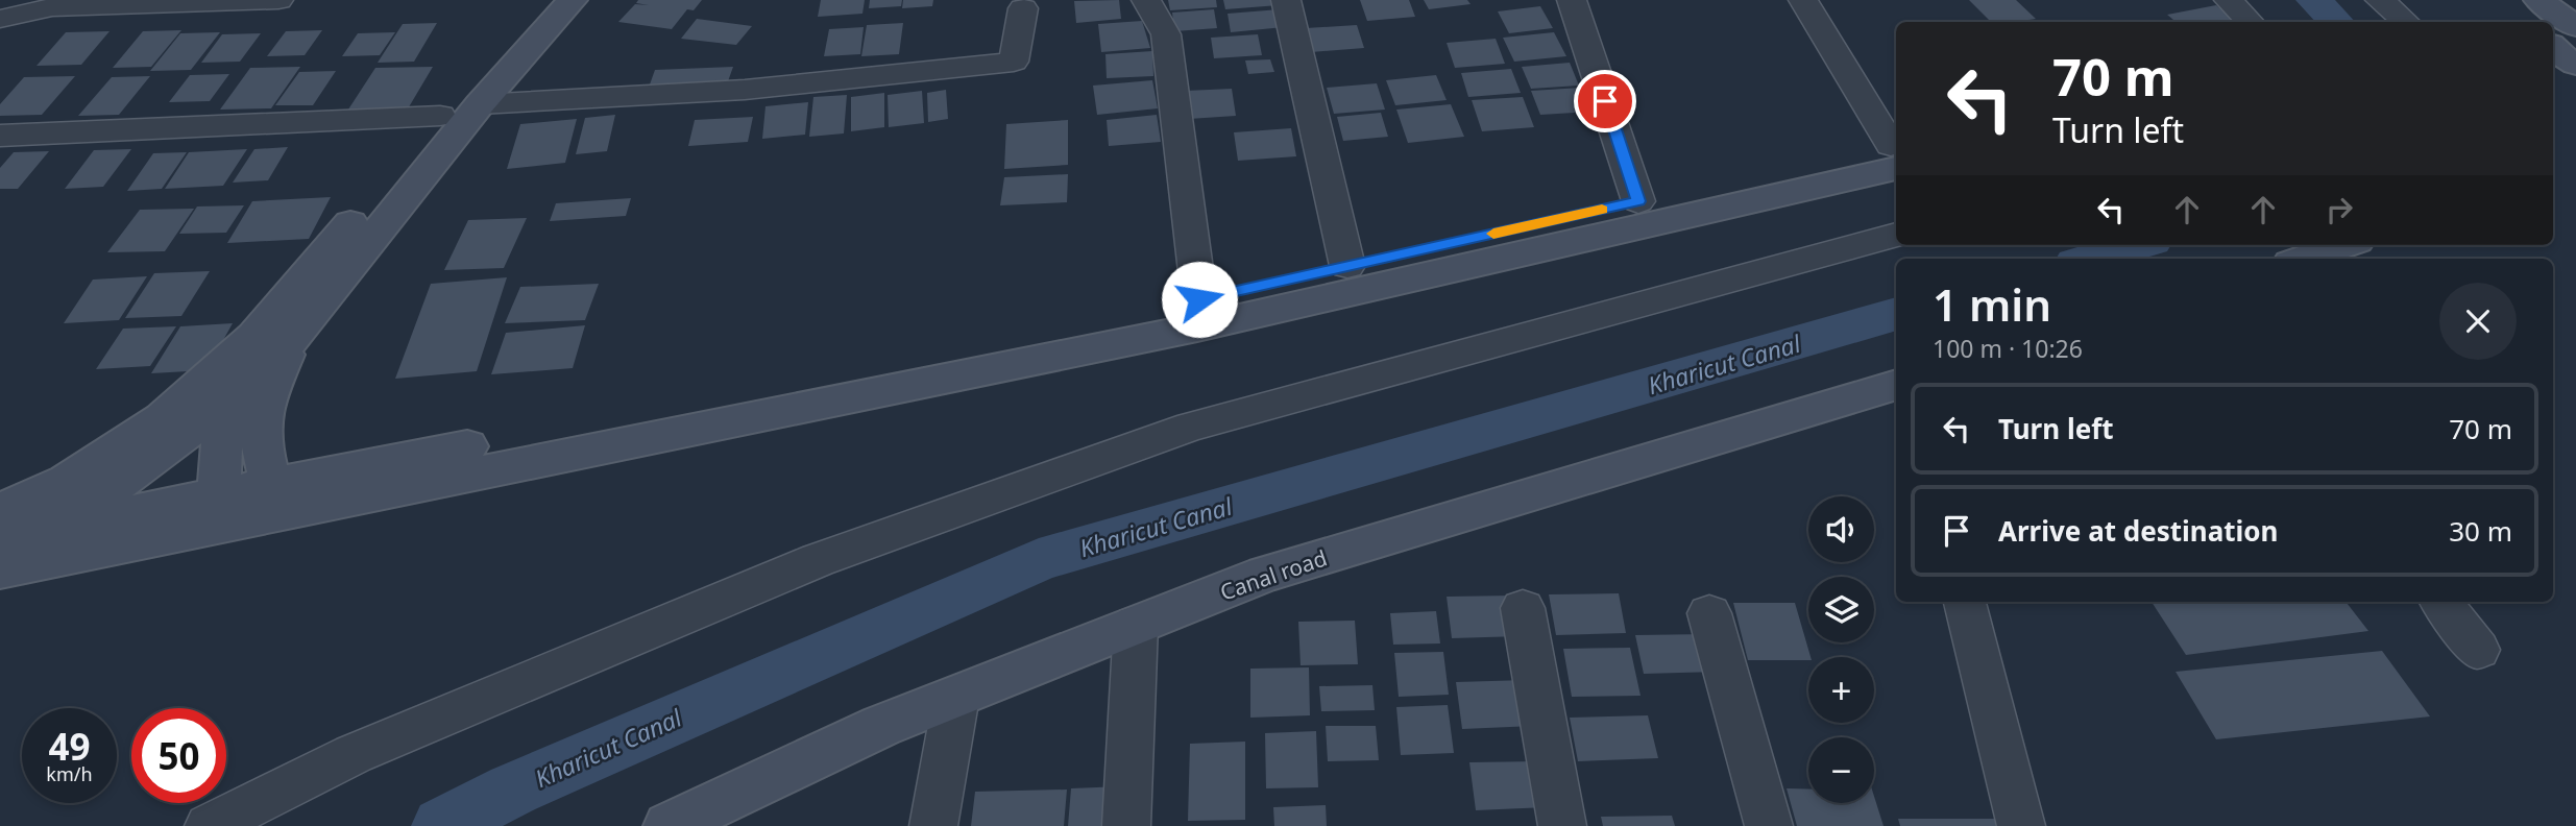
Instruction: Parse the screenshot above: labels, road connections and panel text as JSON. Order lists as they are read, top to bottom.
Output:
{
  "streets": {
    "main road": ["Canal road"]
  },
  "water": ["Kharicut Canal"],
  "page": {
    "turn": ["70 m", "Turn left"],
    "heading": ["1 min", "100 m · 10:26"],
    "list": [
      {
        "name": "Turn left",
        "value": "70 m"
      },
      {
        "name": "Arrive at destination",
        "value": "30 m"
      }
    ],
    "map_buttons": ["+", "−"],
    "speed": "49 km/h",
    "limit": "50"
  }
}
